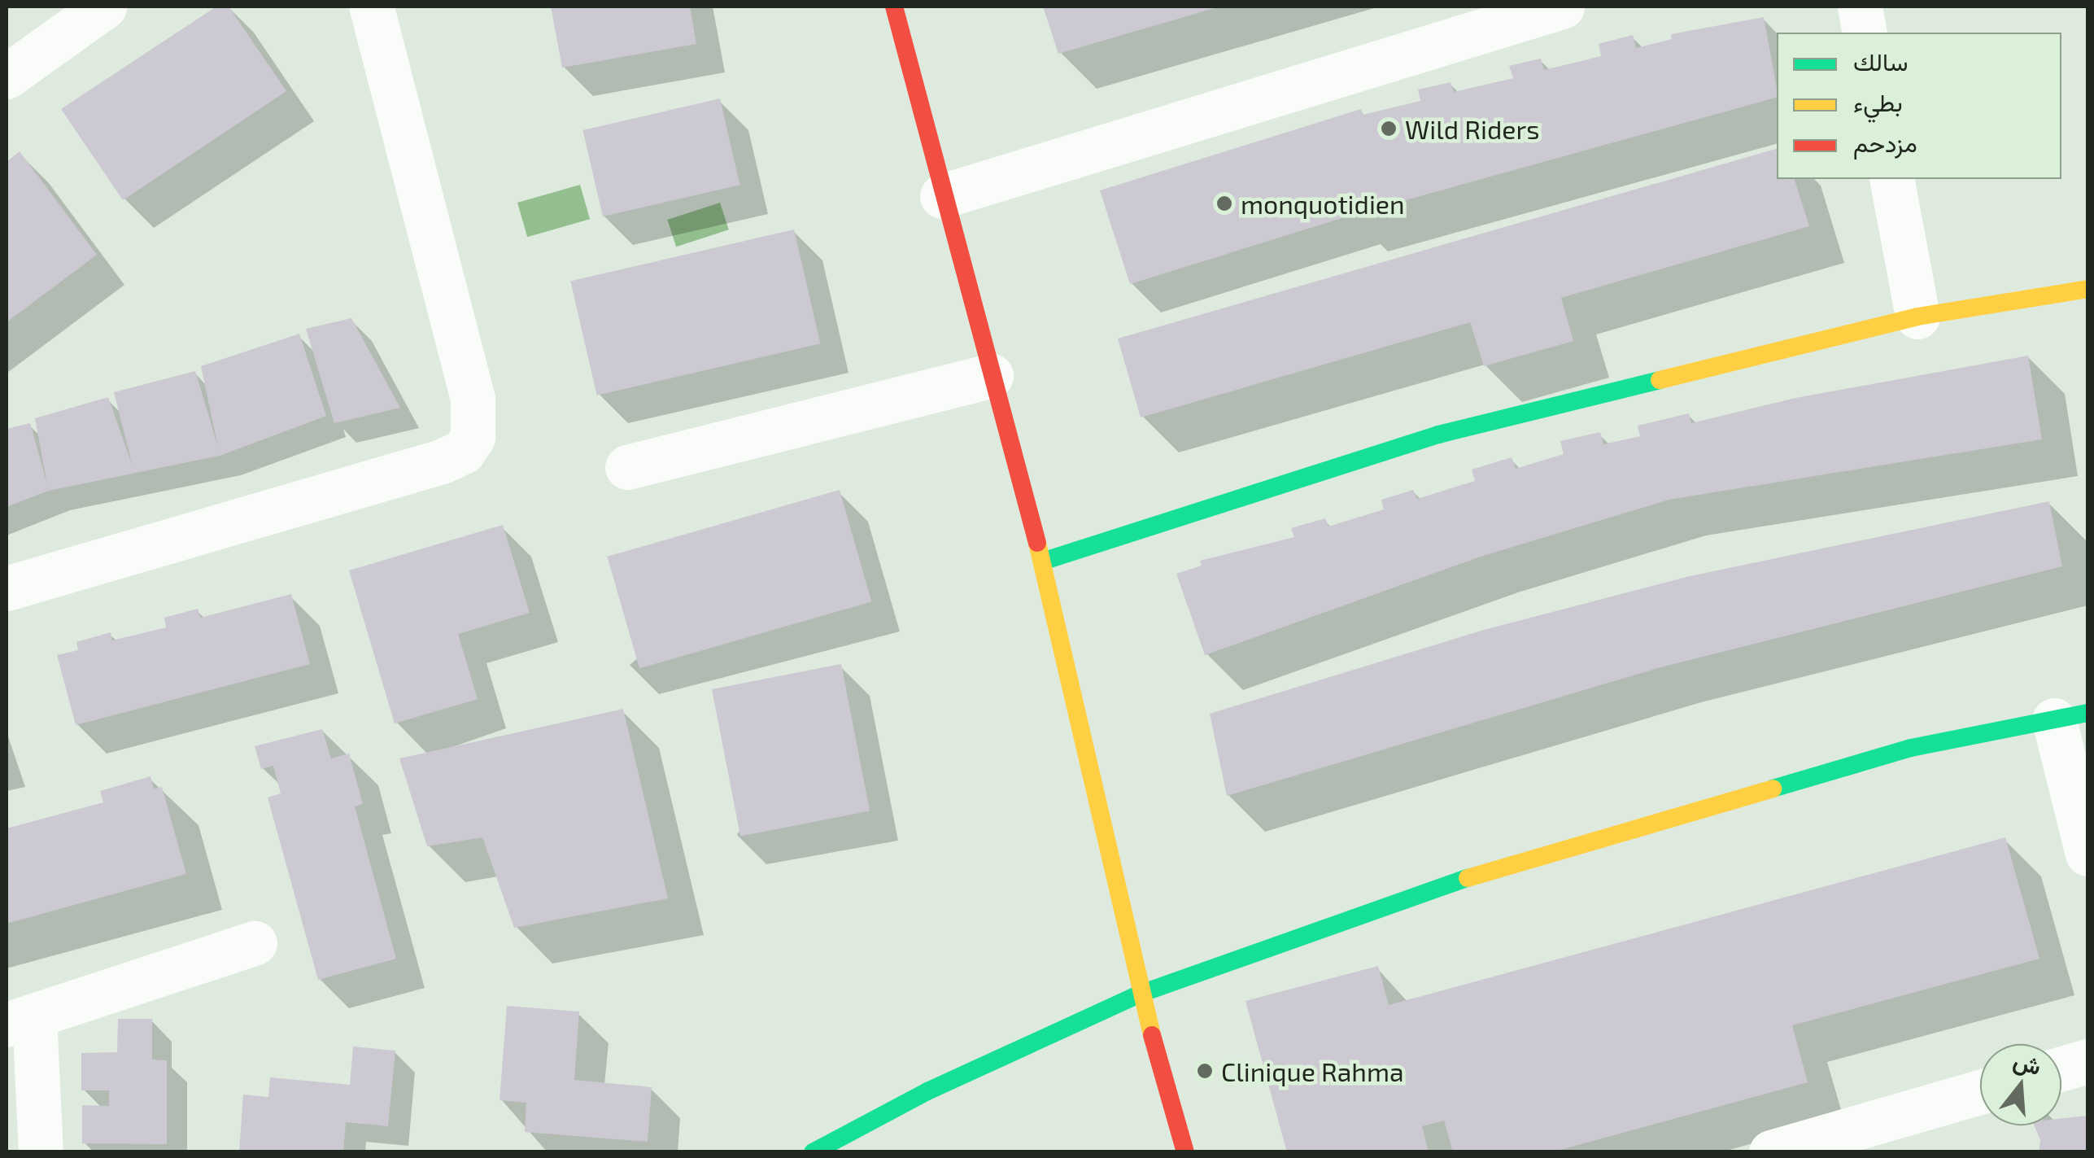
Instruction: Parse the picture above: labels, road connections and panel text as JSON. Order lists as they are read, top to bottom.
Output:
{
  "places": ["Wild Riders", "monquotidien", "Clinique Rahma"],
  "legend": ["سالك", "بطيء", "مزدحم"],
  "north": "top"
}
